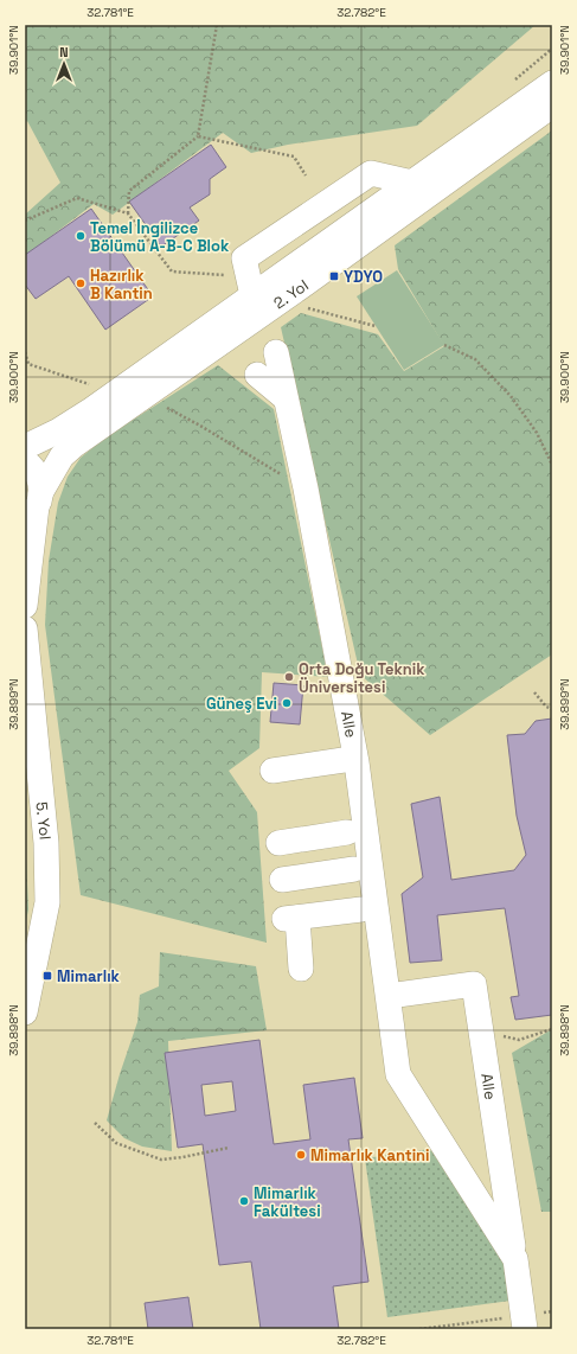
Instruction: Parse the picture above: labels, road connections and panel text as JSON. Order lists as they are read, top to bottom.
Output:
{
  "streets": {
    "street": ["2. Yol", "Alle", "5. Yol"]
  },
  "places": {
    "other": [
      "Temel İngilizce Bölümü A-B-C Blok",
      "Hazırlık B Kantin",
      "Orta Doğu Teknik Üniversitesi",
      "Güneş Evi",
      "Mimarlık Kantini",
      "Mimarlık Fakültesi"
    ],
    "transit": ["YDYO", "Mimarlık"]
  },
  "north": "top",
  "coordinates": [
    "32.781°E",
    "32.782°E",
    "39.901°N",
    "39.900°N",
    "39.899°N",
    "39.898°N"
  ]
}
